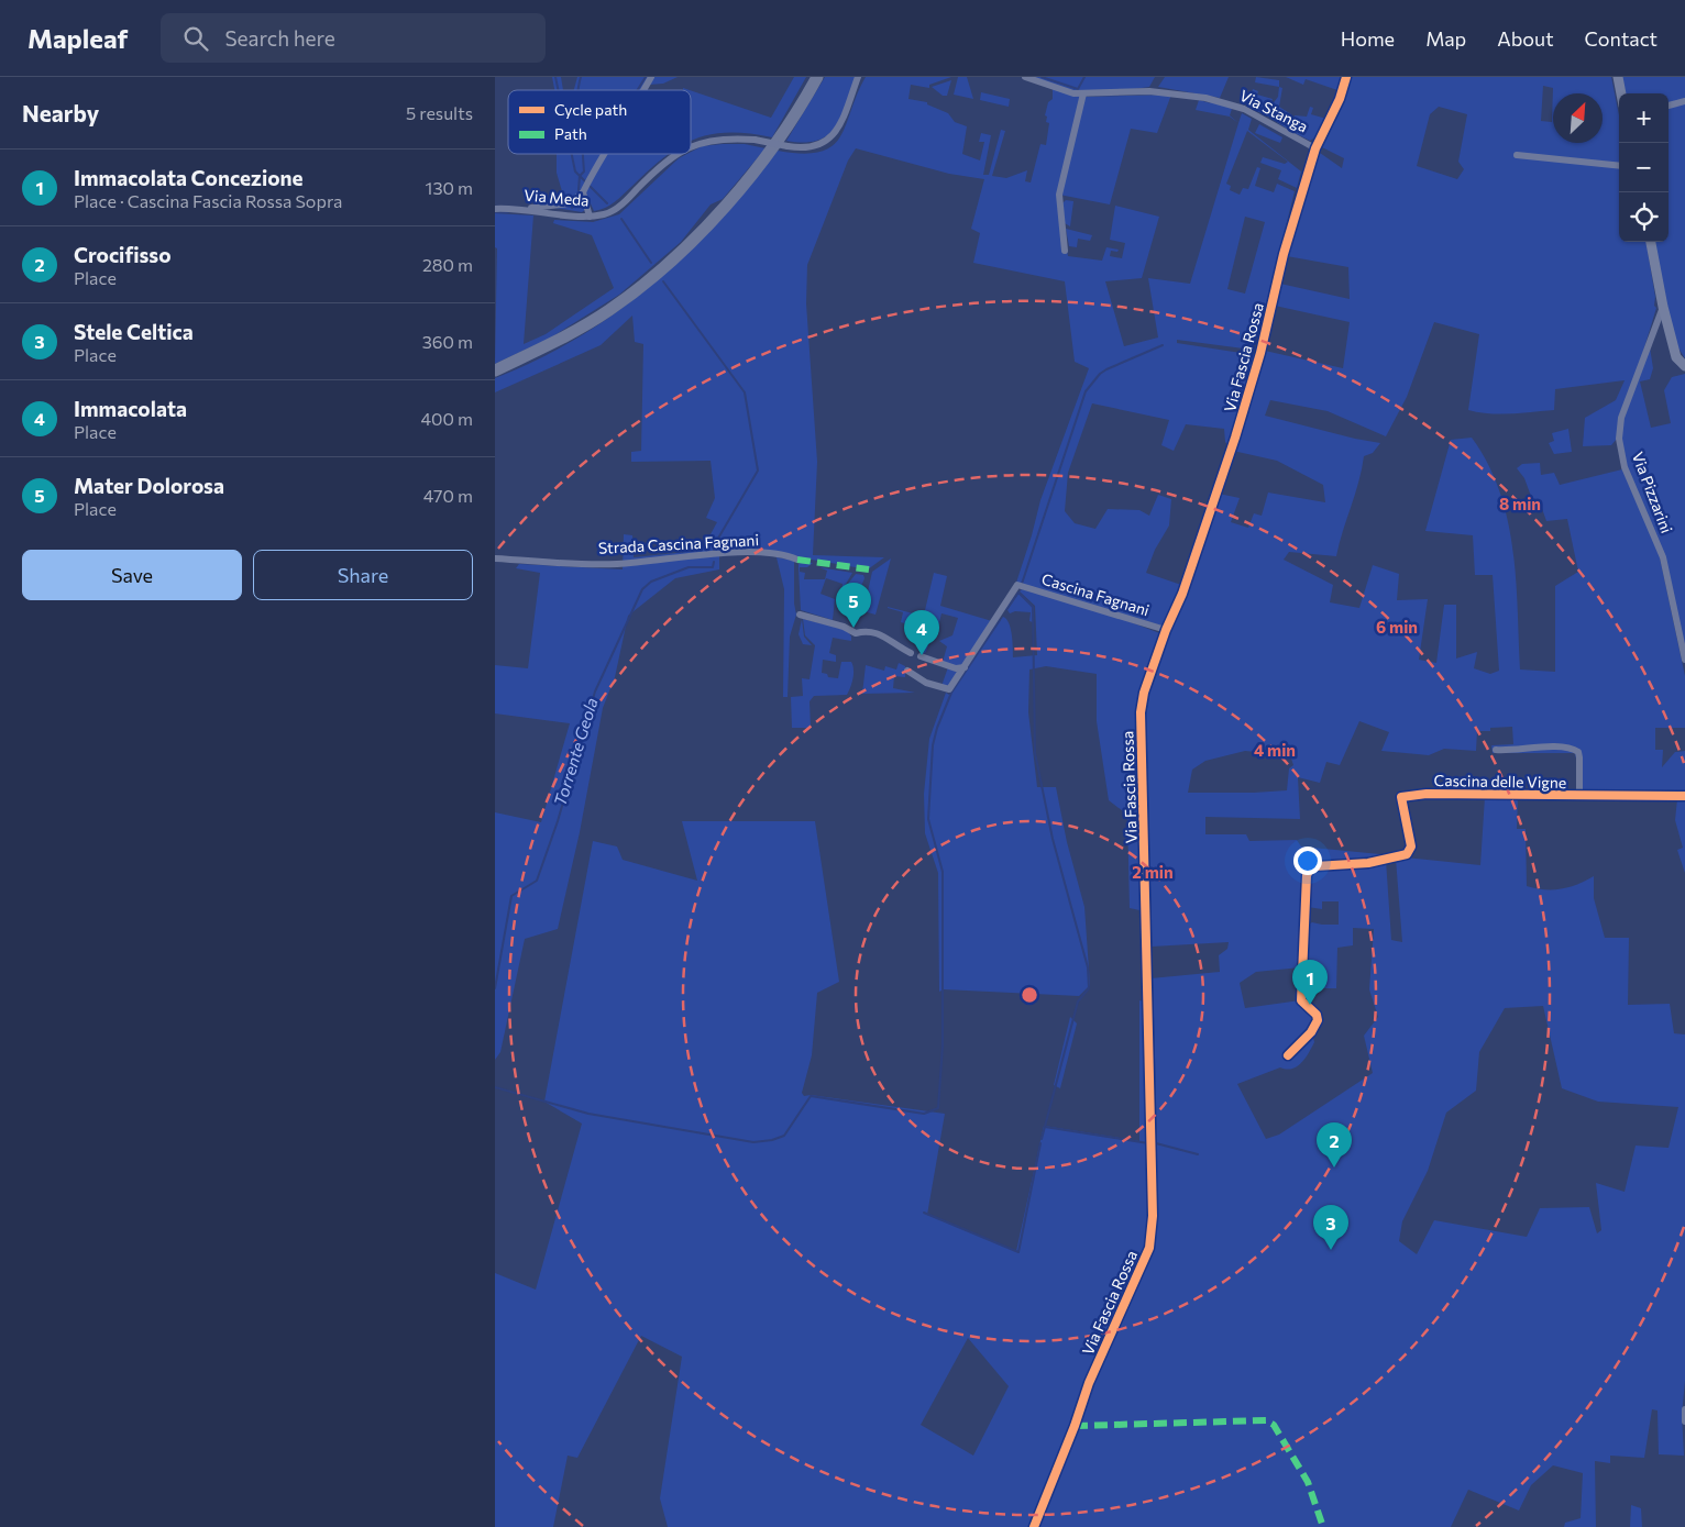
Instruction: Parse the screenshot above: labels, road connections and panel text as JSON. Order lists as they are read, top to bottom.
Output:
{
  "streets": {
    "street": [
      "Via Stanga",
      "Via Meda",
      "Via Fascia Rossa",
      "Via Pizzarini",
      "Strada Cascina Fagnani",
      "Cascina Fagnani",
      "Cascina delle Vigne"
    ]
  },
  "crossings": [
    ["Via Stanga", "Via Fascia Rossa"],
    ["Via Fascia Rossa", "Cascina Fagnani"]
  ],
  "water": ["Torrente Geola"],
  "legend": ["Cycle path", "Path"],
  "north": "top right",
  "page": {
    "header": "Mapleaf",
    "search": "Search here",
    "nav": [
      "Home",
      "Map",
      "About",
      "Contact"
    ],
    "heading": ["Nearby", "5 results"],
    "map_buttons": ["+", "−"],
    "list": [
      {
        "mark": "1",
        "name": "Immacolata Concezione",
        "note": "Place · Cascina Fascia Rossa Sopra",
        "value": "130 m"
      },
      {
        "mark": "2",
        "name": "Crocifisso",
        "note": "Place",
        "value": "280 m"
      },
      {
        "mark": "3",
        "name": "Stele Celtica",
        "note": "Place",
        "value": "360 m"
      },
      {
        "mark": "4",
        "name": "Immacolata",
        "note": "Place",
        "value": "400 m"
      },
      {
        "mark": "5",
        "name": "Mater Dolorosa",
        "note": "Place",
        "value": "470 m"
      }
    ],
    "buttons": ["Save", "Share"],
    "pins": [
      "5",
      "4",
      "1",
      "2",
      "3"
    ]
  },
  "rings": [
    "8 min",
    "6 min",
    "4 min",
    "2 min"
  ]
}
